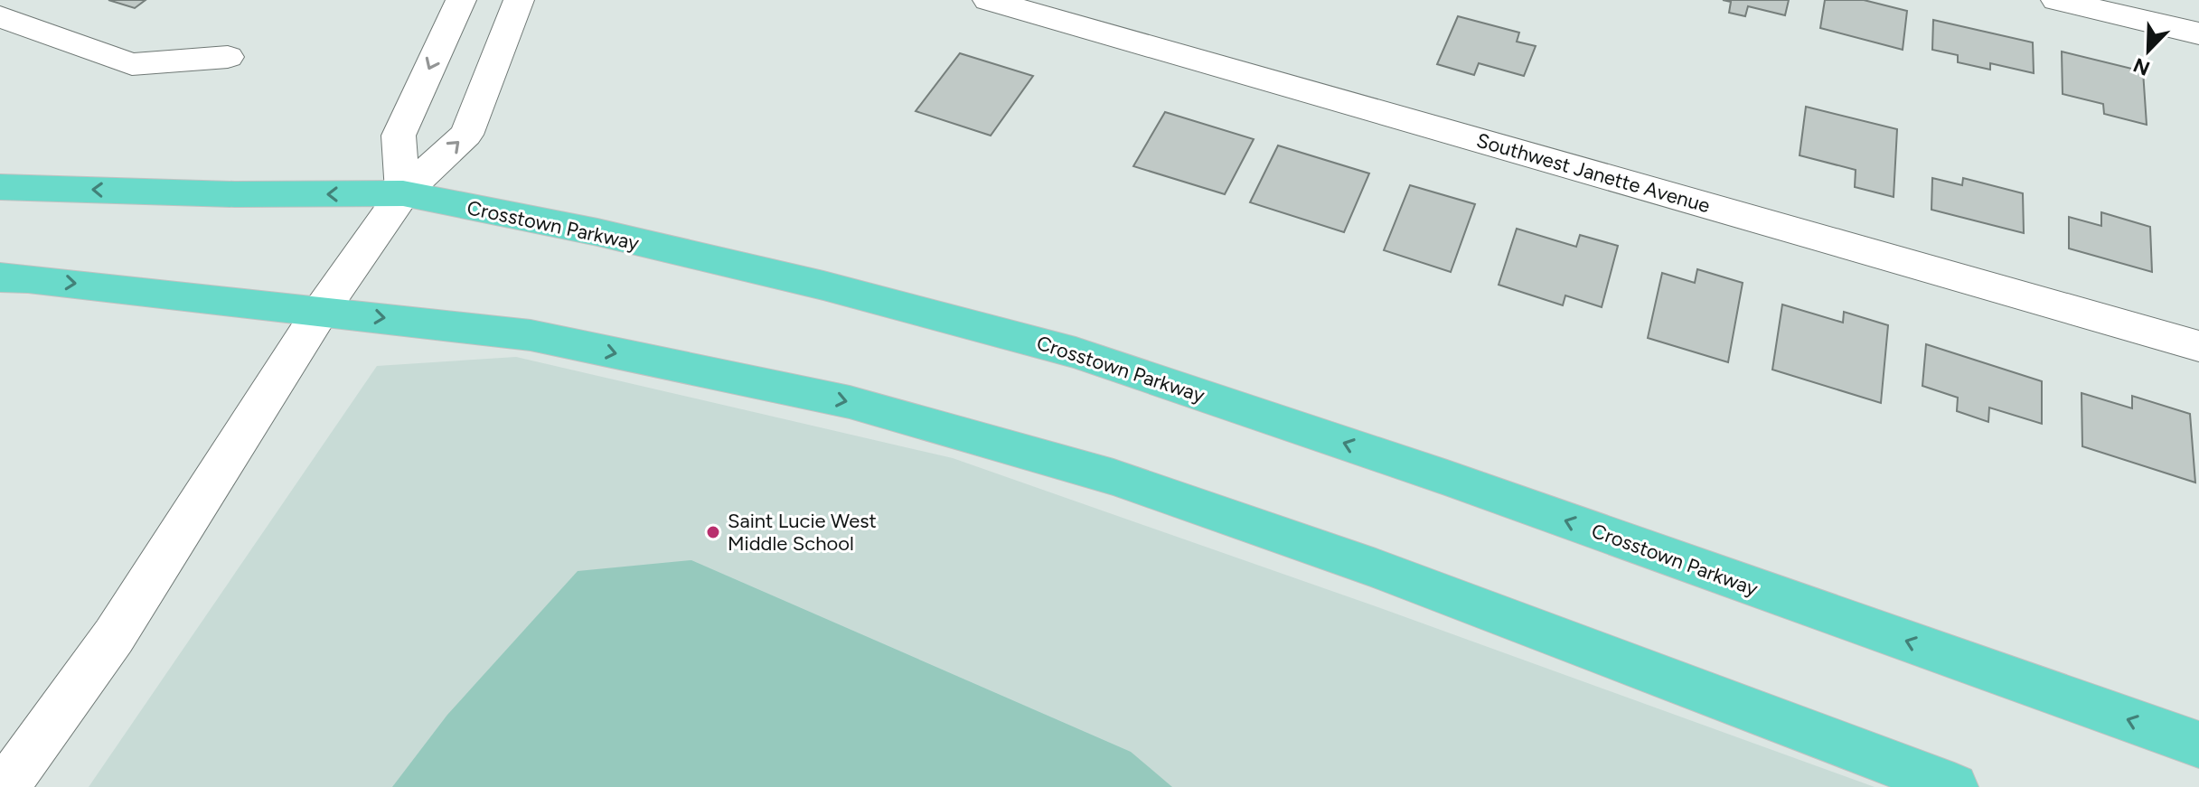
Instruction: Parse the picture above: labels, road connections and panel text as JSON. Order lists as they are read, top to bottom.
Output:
{
  "streets": {
    "main road": ["Crosstown Parkway"],
    "street": ["Southwest Janette Avenue"]
  },
  "places": ["Saint Lucie West Middle School"],
  "north": "bottom left"
}
